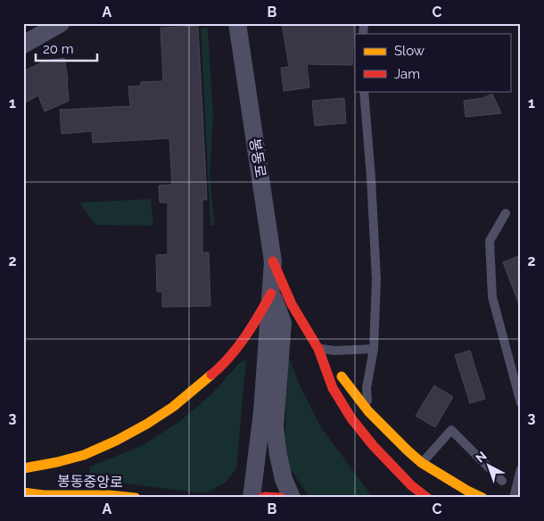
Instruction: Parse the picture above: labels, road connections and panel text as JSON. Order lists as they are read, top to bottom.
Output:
{
  "streets": {
    "street": ["봉동로", "봉동중앙로"]
  },
  "legend": ["Slow", "Jam"],
  "scale_bar": "20 m",
  "north": "top left",
  "grid": {
    "columns": ["A", "B", "C"],
    "rows": ["1", "2", "3"]
  }
}
